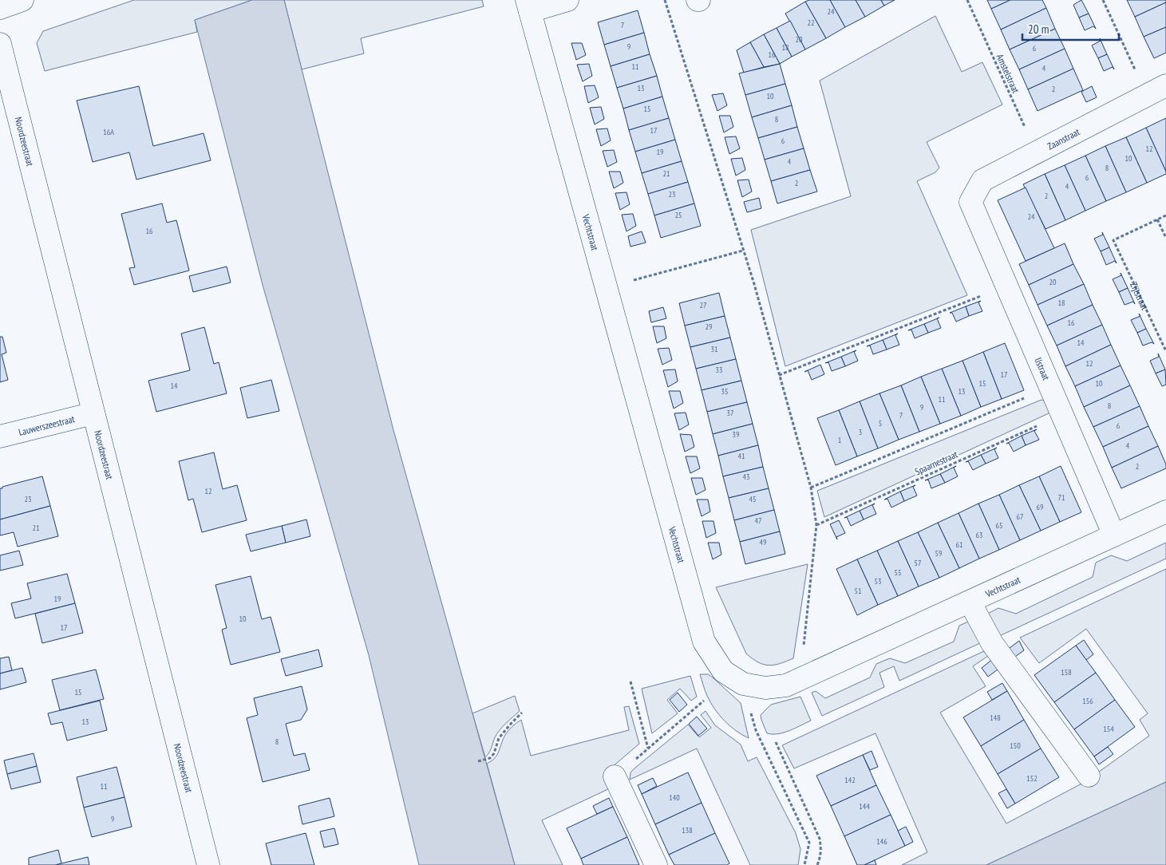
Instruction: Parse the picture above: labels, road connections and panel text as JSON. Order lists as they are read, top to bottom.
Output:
{
  "streets": {
    "street": [
      "Zaanstraat",
      "Noordzeestraat",
      "Vechtstraat",
      "IJstraat",
      "Lauwerszeestraat"
    ],
    "path": ["Amstelstraat", "Zijlstraat", "Spaarnestraat"]
  },
  "crossings": [
    ["Amstelstraat", "Zaanstraat"],
    ["Zaanstraat", "IJstraat"],
    ["Noordzeestraat", "Lauwerszeestraat"],
    ["Vechtstraat", "IJstraat"],
    ["IJstraat", "Spaarnestraat"]
  ],
  "house_numbers": [
    "24",
    "22",
    "7",
    "20",
    "9",
    "18",
    "6",
    "16",
    "11",
    "4",
    "13",
    "2",
    "10",
    "15",
    "8",
    "17",
    "16A",
    "6",
    "12",
    "19",
    "10",
    "4",
    "8",
    "21",
    "6",
    "2",
    "4",
    "23",
    "2",
    "25",
    "24",
    "16",
    "20",
    "18",
    "27",
    "16",
    "29",
    "14",
    "31",
    "12",
    "33",
    "17",
    "15",
    "10",
    "14",
    "35",
    "13",
    "11",
    "8",
    "9",
    "37",
    "7",
    "5",
    "6",
    "3",
    "39",
    "1",
    "4",
    "41",
    "2",
    "43",
    "12",
    "71",
    "23",
    "45",
    "69",
    "67",
    "47",
    "65",
    "21",
    "63",
    "49",
    "61",
    "59",
    "57",
    "55",
    "53",
    "51",
    "19",
    "10",
    "17",
    "158",
    "15",
    "156",
    "148",
    "13",
    "154",
    "8",
    "150",
    "152",
    "142",
    "11",
    "140",
    "144",
    "9",
    "138",
    "146"
  ],
  "scale_bar": "20 m"
}
